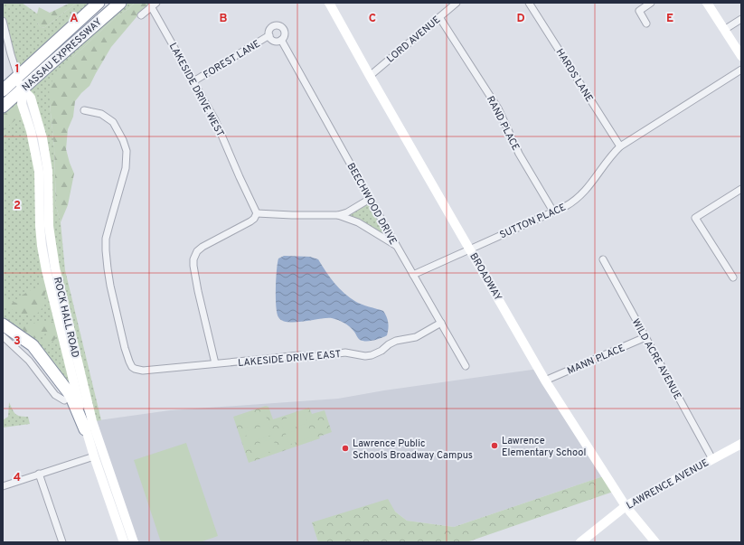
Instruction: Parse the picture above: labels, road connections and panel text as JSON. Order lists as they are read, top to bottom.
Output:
{
  "streets": {
    "highway": ["NASSAU EXPRESSWAY"],
    "main road": ["BROADWAY", "ROCK HALL ROAD", "LAWRENCE AVENUE"],
    "street": [
      "LORD AVENUE",
      "FOREST LANE",
      "HARDS LANE",
      "LAKESIDE DRIVE WEST",
      "RAND PLACE",
      "BEECHWOOD DRIVE",
      "SUTTON PLACE",
      "LAKESIDE DRIVE EAST",
      "MANN PLACE",
      "WILD ACRE AVENUE"
    ]
  },
  "crossings": [
    ["LORD AVENUE", "RAND PLACE"],
    ["LORD AVENUE", "BROADWAY"],
    ["NASSAU EXPRESSWAY", "ROCK HALL ROAD"],
    ["FOREST LANE", "LAKESIDE DRIVE WEST"],
    ["FOREST LANE", "BEECHWOOD DRIVE"],
    ["HARDS LANE", "SUTTON PLACE"],
    ["RAND PLACE", "SUTTON PLACE"],
    ["BEECHWOOD DRIVE", "SUTTON PLACE"],
    ["BEECHWOOD DRIVE", "LAKESIDE DRIVE EAST"],
    ["SUTTON PLACE", "BROADWAY"],
    ["BROADWAY", "MANN PLACE"],
    ["BROADWAY", "LAWRENCE AVENUE"],
    ["MANN PLACE", "WILD ACRE AVENUE"],
    ["WILD ACRE AVENUE", "LAWRENCE AVENUE"]
  ],
  "places": ["Lawrence Elementary School", "Lawrence Public Schools Broadway Campus"],
  "grid": {
    "columns": [
      "A",
      "B",
      "C",
      "D",
      "E"
    ],
    "rows": [
      "1",
      "2",
      "3",
      "4"
    ]
  }
}
